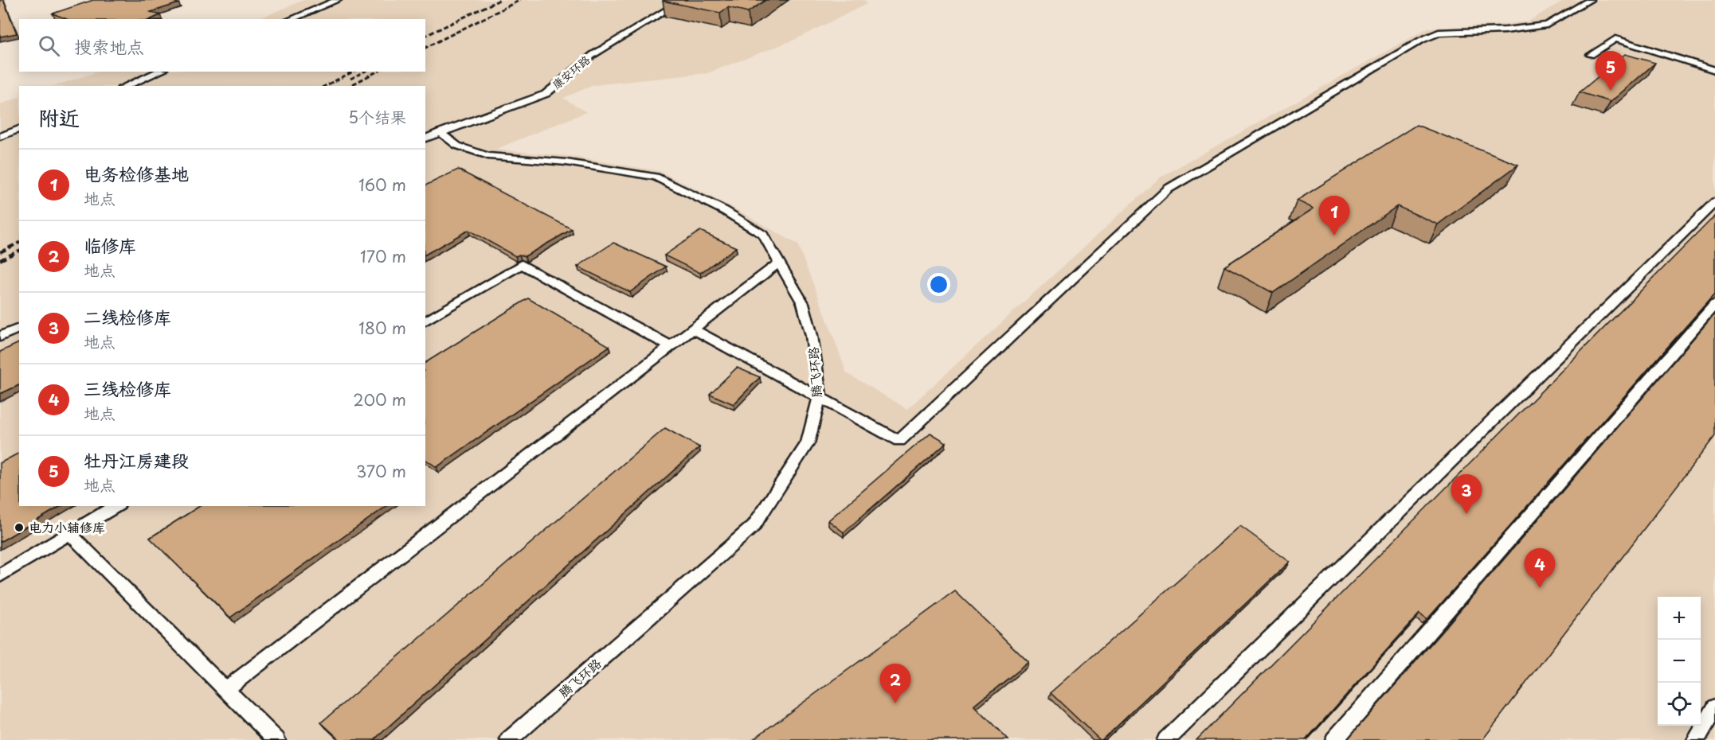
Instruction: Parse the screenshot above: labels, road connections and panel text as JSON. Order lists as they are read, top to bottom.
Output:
{
  "streets": {
    "lane": ["康安环路", "腾飞环路"]
  },
  "crossings": [
    ["康安环路", "腾飞环路"]
  ],
  "places": ["电力小辅修库"],
  "page": {
    "search": "搜索地点",
    "pins": [
      "5",
      "1",
      "3",
      "4",
      "2"
    ],
    "heading": ["附近", "5个结果"],
    "list": [
      {
        "mark": "1",
        "name": "电务检修基地",
        "note": "地点",
        "value": "160 m"
      },
      {
        "mark": "2",
        "name": "临修库",
        "note": "地点",
        "value": "170 m"
      },
      {
        "mark": "3",
        "name": "二线检修库",
        "note": "地点",
        "value": "180 m"
      },
      {
        "mark": "4",
        "name": "三线检修库",
        "note": "地点",
        "value": "200 m"
      },
      {
        "mark": "5",
        "name": "牡丹江房建段",
        "note": "地点",
        "value": "370 m"
      }
    ],
    "map_buttons": ["+", "−"]
  }
}
